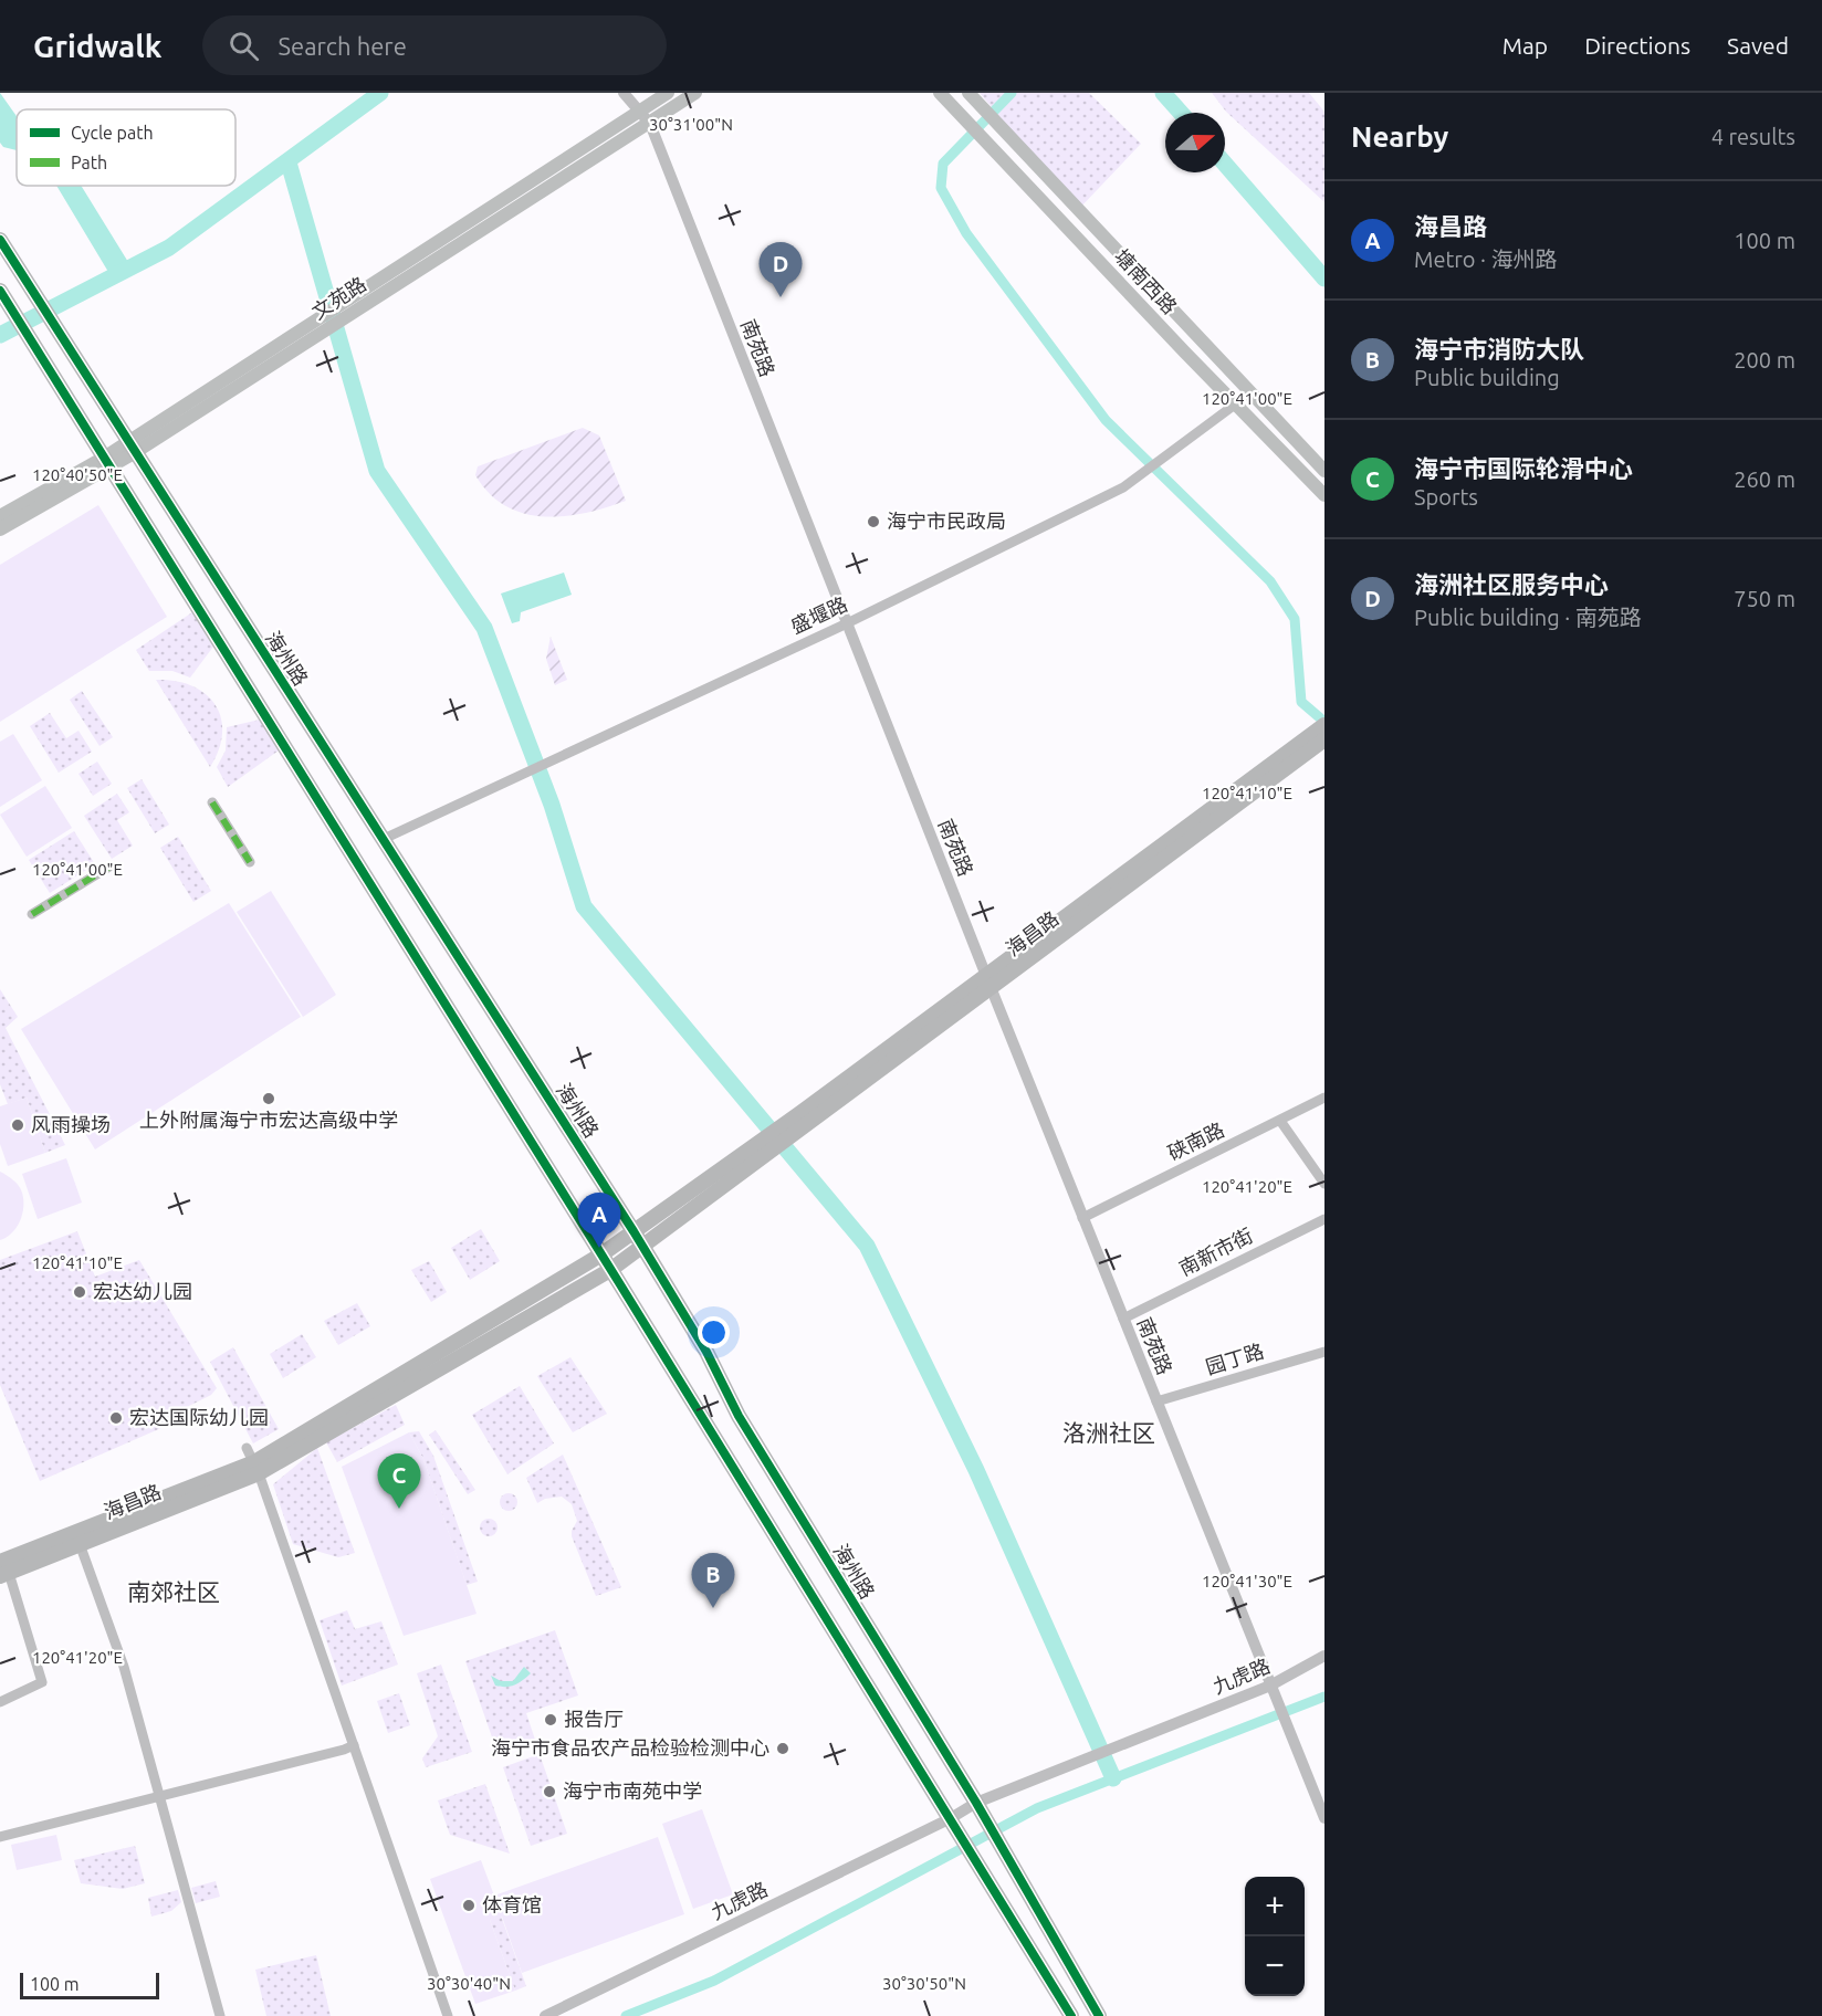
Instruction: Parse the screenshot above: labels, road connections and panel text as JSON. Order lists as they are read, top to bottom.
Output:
{
  "streets": {
    "main road": [
      "塘南西路",
      "文苑路",
      "海州路",
      "海昌路"
    ],
    "street": [
      "南苑路",
      "盛堰路",
      "硖南路",
      "南新市街",
      "园丁路",
      "九虎路"
    ]
  },
  "crossings": [
    ["塘南西路", "盛堰路"],
    ["文苑路", "南苑路"],
    ["文苑路", "海州路"],
    ["南苑路", "盛堰路"],
    ["南苑路", "海昌路"],
    ["南苑路", "硖南路"],
    ["南苑路", "南新市街"],
    ["南苑路", "园丁路"],
    ["南苑路", "九虎路"],
    ["盛堰路", "海州路"],
    ["海州路", "海昌路"],
    ["海州路", "九虎路"]
  ],
  "districts": ["洛洲社区", "南郊社区"],
  "places": [
    "海宁市民政局",
    "上外附属海宁市宏达高级中学",
    "风雨操场",
    "宏达幼儿园",
    "宏达国际幼儿园",
    "报告厅",
    "海宁市食品农产品检验检测中心",
    "海宁市南苑中学",
    "体育馆"
  ],
  "legend": ["Cycle path", "Path"],
  "scale_bar": "100 m",
  "north": "right",
  "page": {
    "header": "Gridwalk",
    "search": "Search here",
    "nav": ["Map", "Directions", "Saved"],
    "heading": ["Nearby", "4 results"],
    "list": [
      {
        "mark": "A",
        "name": "海昌路",
        "note": "Metro · 海州路",
        "value": "100 m"
      },
      {
        "mark": "B",
        "name": "海宁市消防大队",
        "note": "Public building",
        "value": "200 m"
      },
      {
        "mark": "C",
        "name": "海宁市国际轮滑中心",
        "note": "Sports",
        "value": "260 m"
      },
      {
        "mark": "D",
        "name": "海洲社区服务中心",
        "note": "Public building · 南苑路",
        "value": "750 m"
      }
    ],
    "pins": [
      "D",
      "A",
      "C",
      "B"
    ],
    "map_buttons": ["+", "−"],
    "scale": "100 m"
  },
  "coordinates": [
    "30°31'00\"N",
    "120°41'00\"E",
    "120°40'50\"E",
    "120°41'10\"E",
    "120°41'20\"E",
    "120°41'30\"E",
    "30°30'40\"N",
    "30°30'50\"N"
  ]
}
